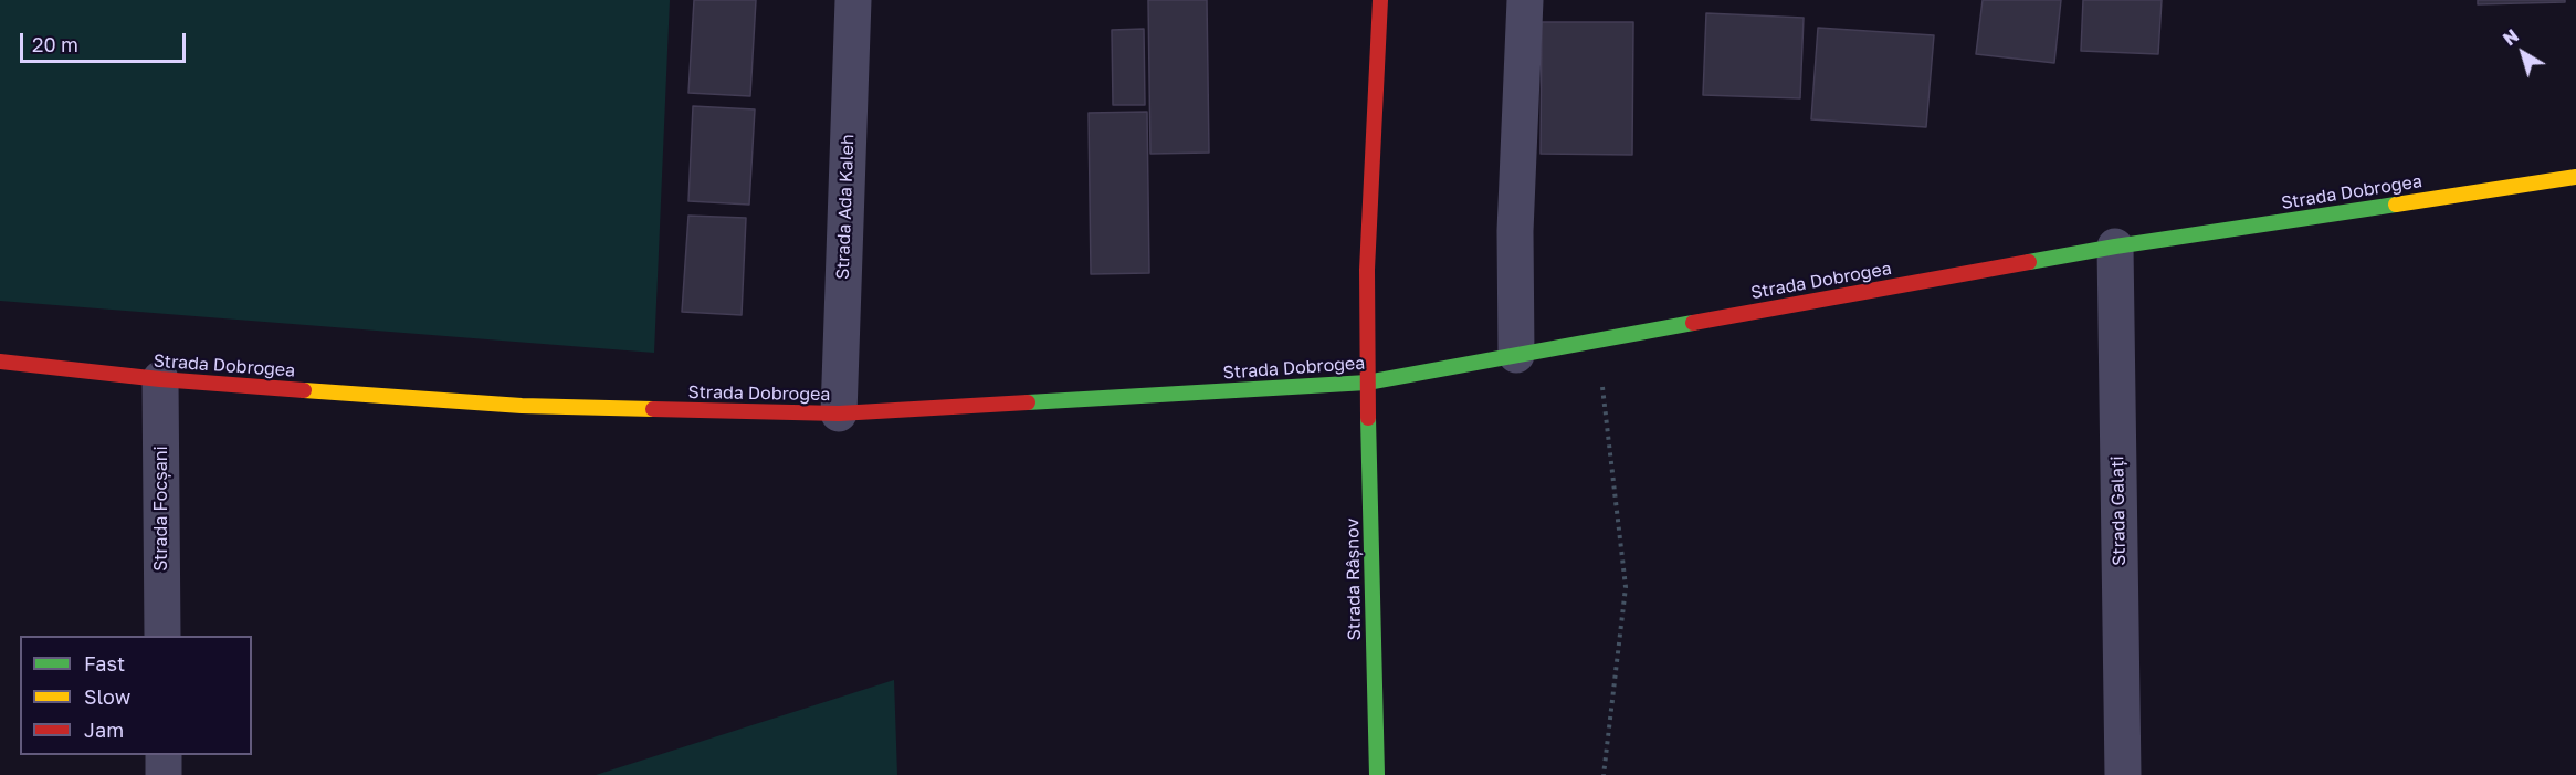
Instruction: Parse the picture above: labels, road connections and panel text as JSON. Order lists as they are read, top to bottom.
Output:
{
  "streets": {
    "street": [
      "Strada Dobrogea",
      "Strada Ada Kaleh",
      "Strada Focșani",
      "Strada Galați",
      "Strada Râșnov"
    ]
  },
  "crossings": [
    ["Strada Dobrogea", "Strada Ada Kaleh"],
    ["Strada Dobrogea", "Strada Focșani"],
    ["Strada Dobrogea", "Strada Galați"],
    ["Strada Dobrogea", "Strada Râșnov"]
  ],
  "legend": ["Fast", "Slow", "Jam"],
  "scale_bar": "20 m",
  "north": "top left"
}
